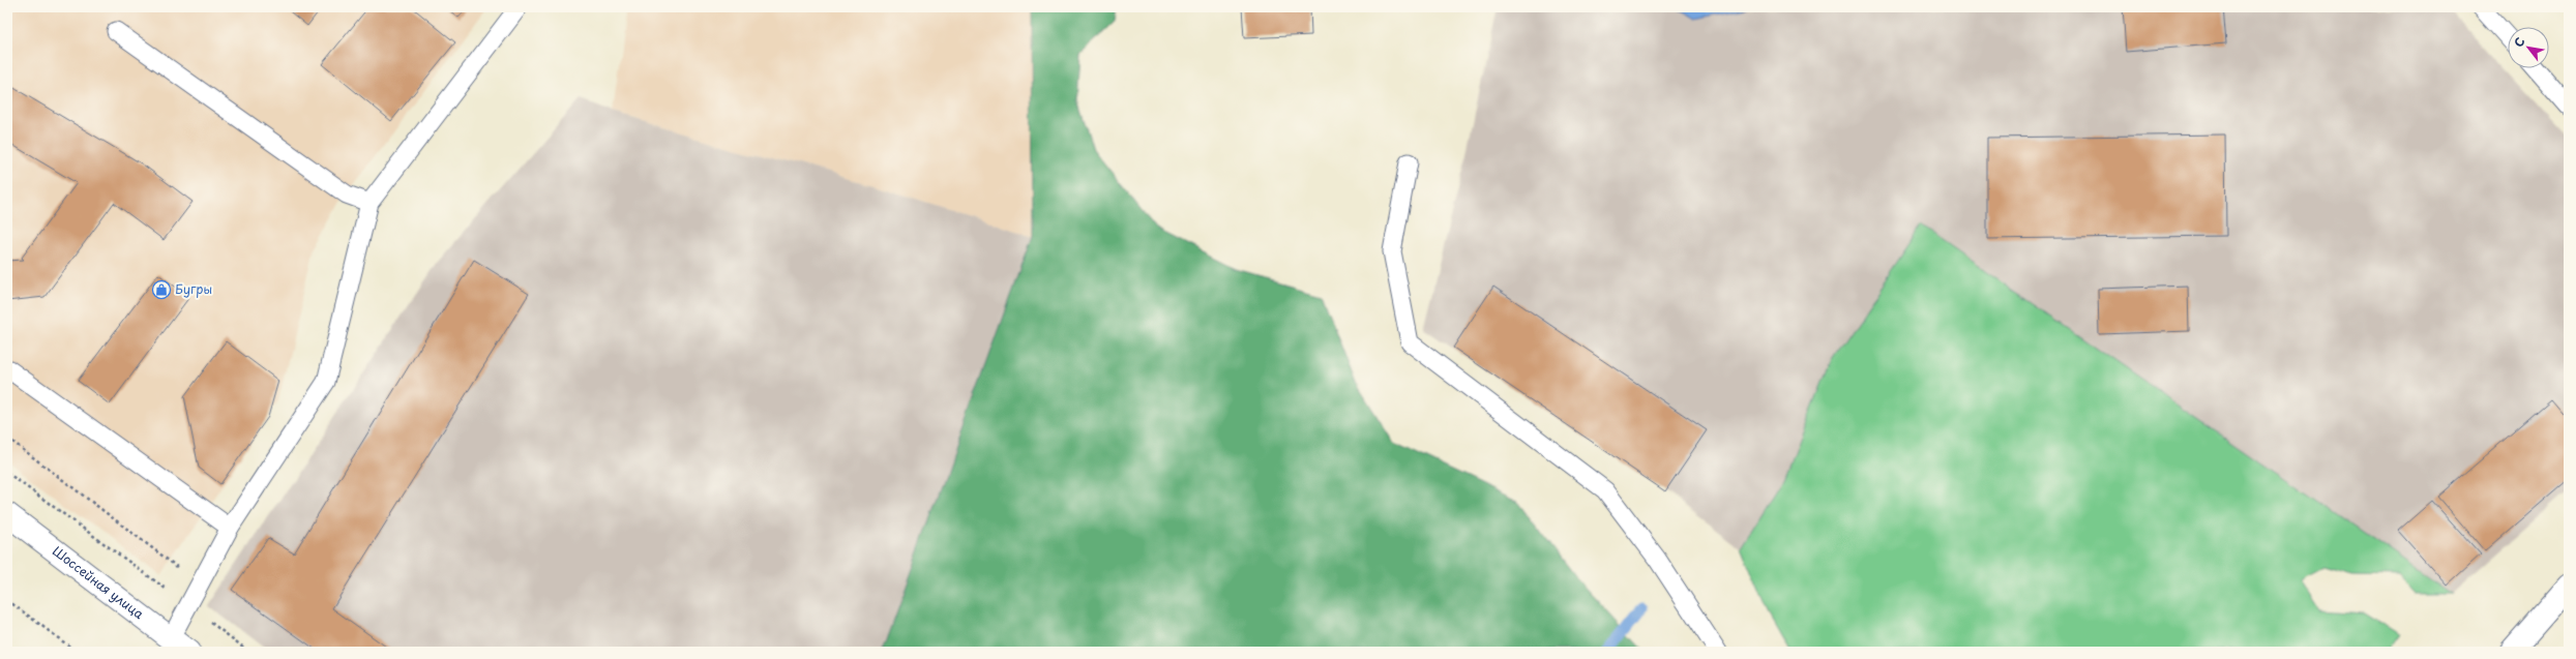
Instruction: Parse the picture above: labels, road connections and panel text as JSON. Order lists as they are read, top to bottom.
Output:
{
  "streets": {
    "main road": ["Шоссейная улица"]
  },
  "places": {
    "shop": ["Бугры"]
  },
  "north": "top left"
}
